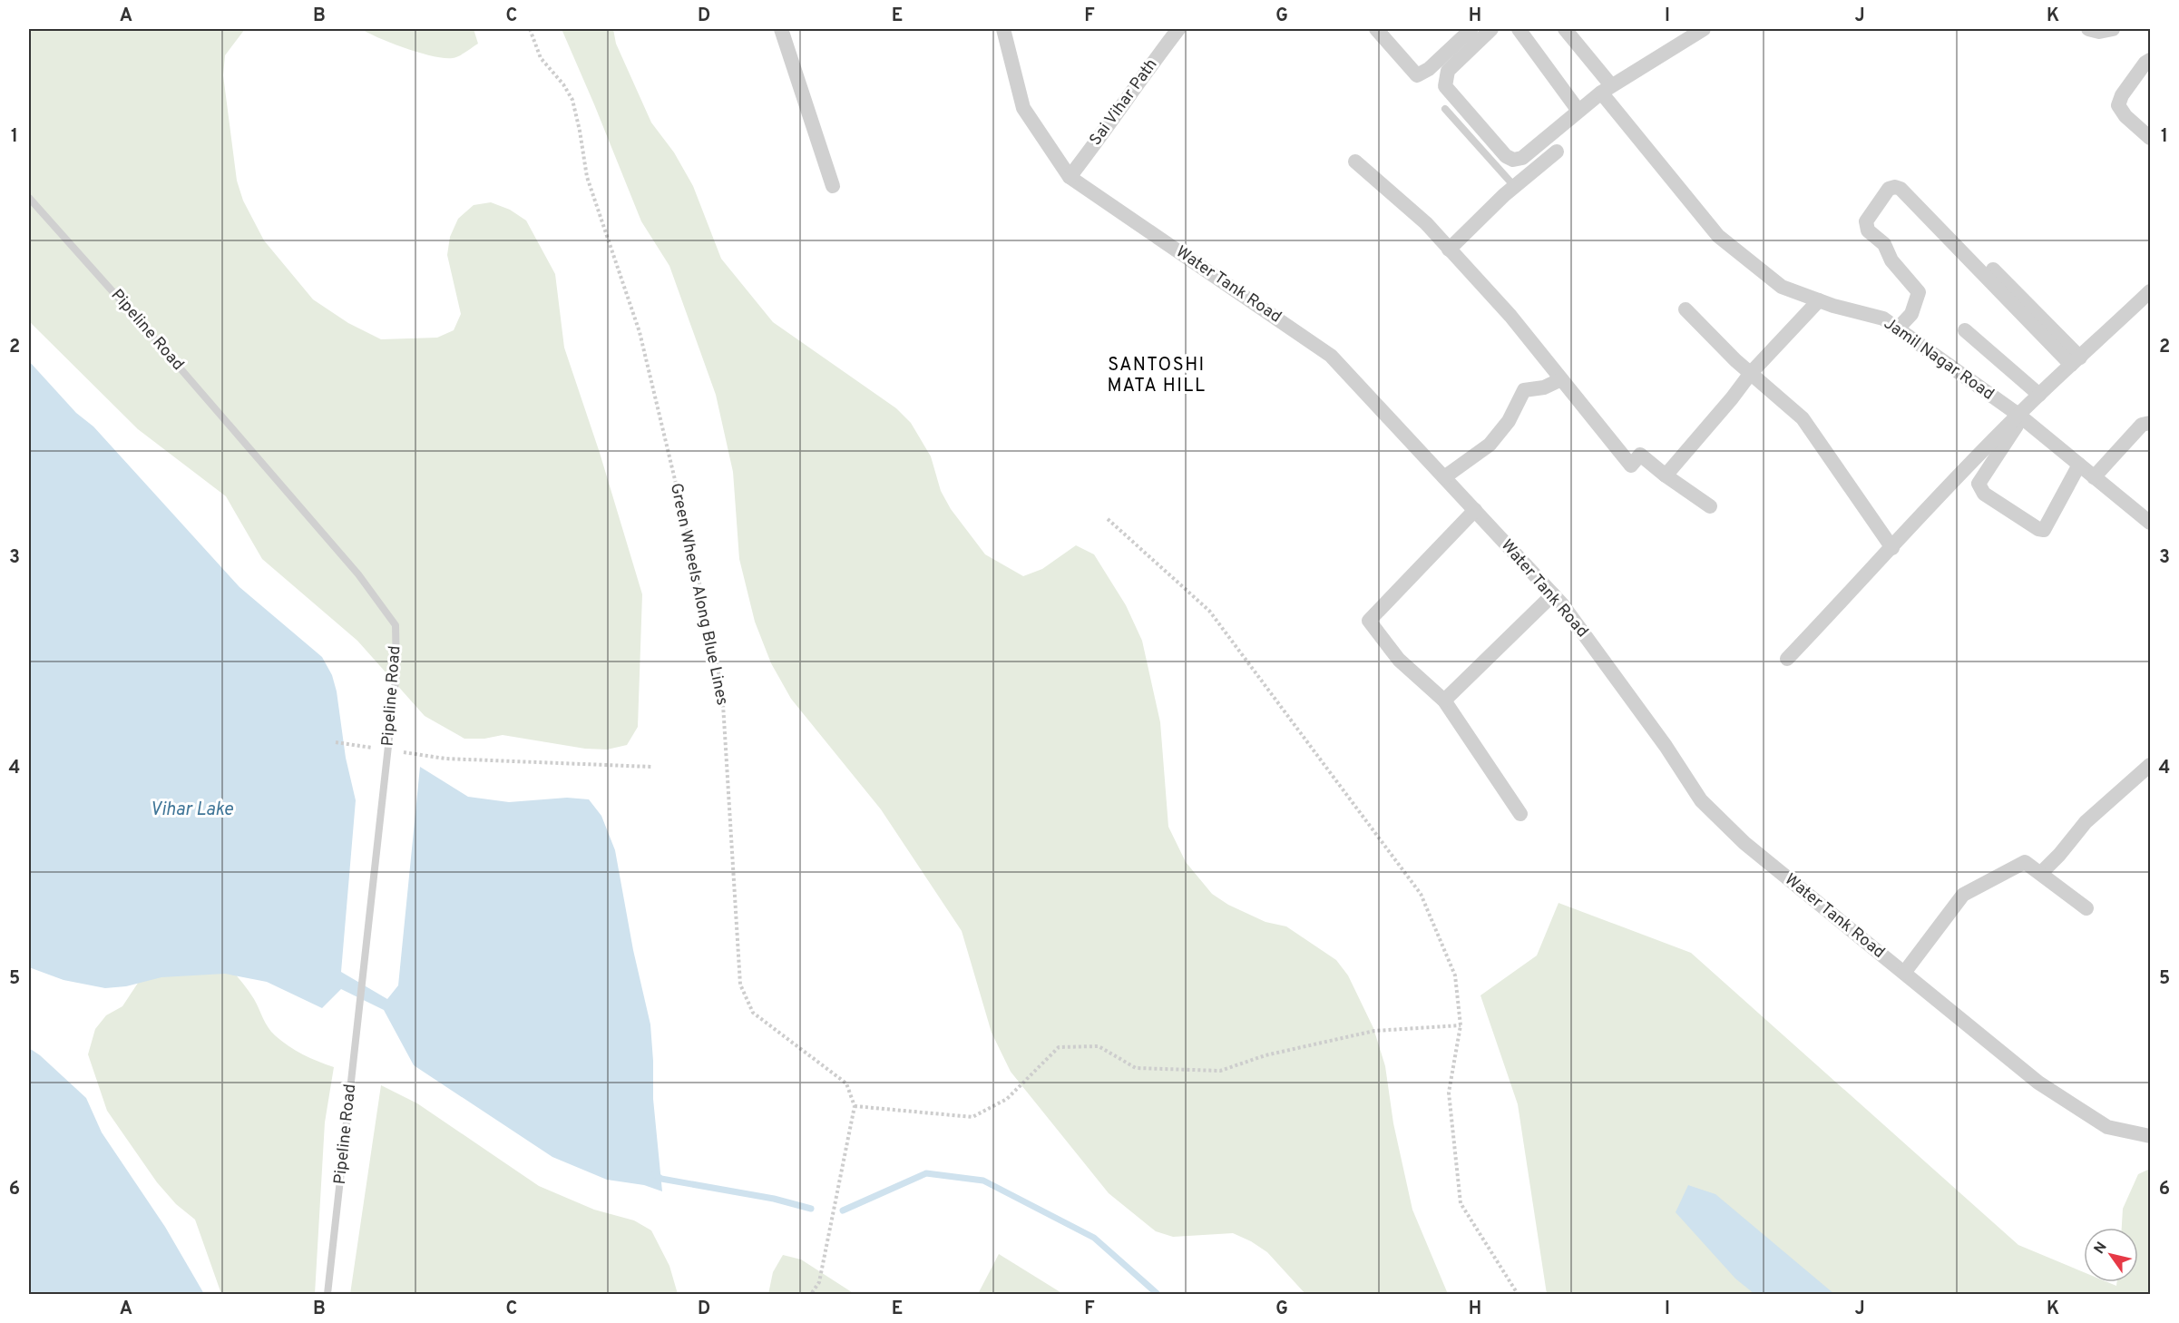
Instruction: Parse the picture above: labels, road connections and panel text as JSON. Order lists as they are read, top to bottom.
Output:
{
  "streets": {
    "street": ["Sai Vihar Path", "Water Tank Road", "Jamil Nagar Road"],
    "lane": ["Pipeline Road"],
    "path": ["Green Wheels Along Blue Lines"]
  },
  "crossings": [
    ["Sai Vihar Path", "Water Tank Road"]
  ],
  "districts": ["SANTOSHI MATA HILL"],
  "water": ["Vihar Lake"],
  "north": "top left",
  "grid": {
    "columns": [
      "A",
      "B",
      "C",
      "D",
      "E",
      "F",
      "G",
      "H",
      "I",
      "J",
      "K"
    ],
    "rows": [
      "1",
      "2",
      "3",
      "4",
      "5",
      "6"
    ]
  }
}
